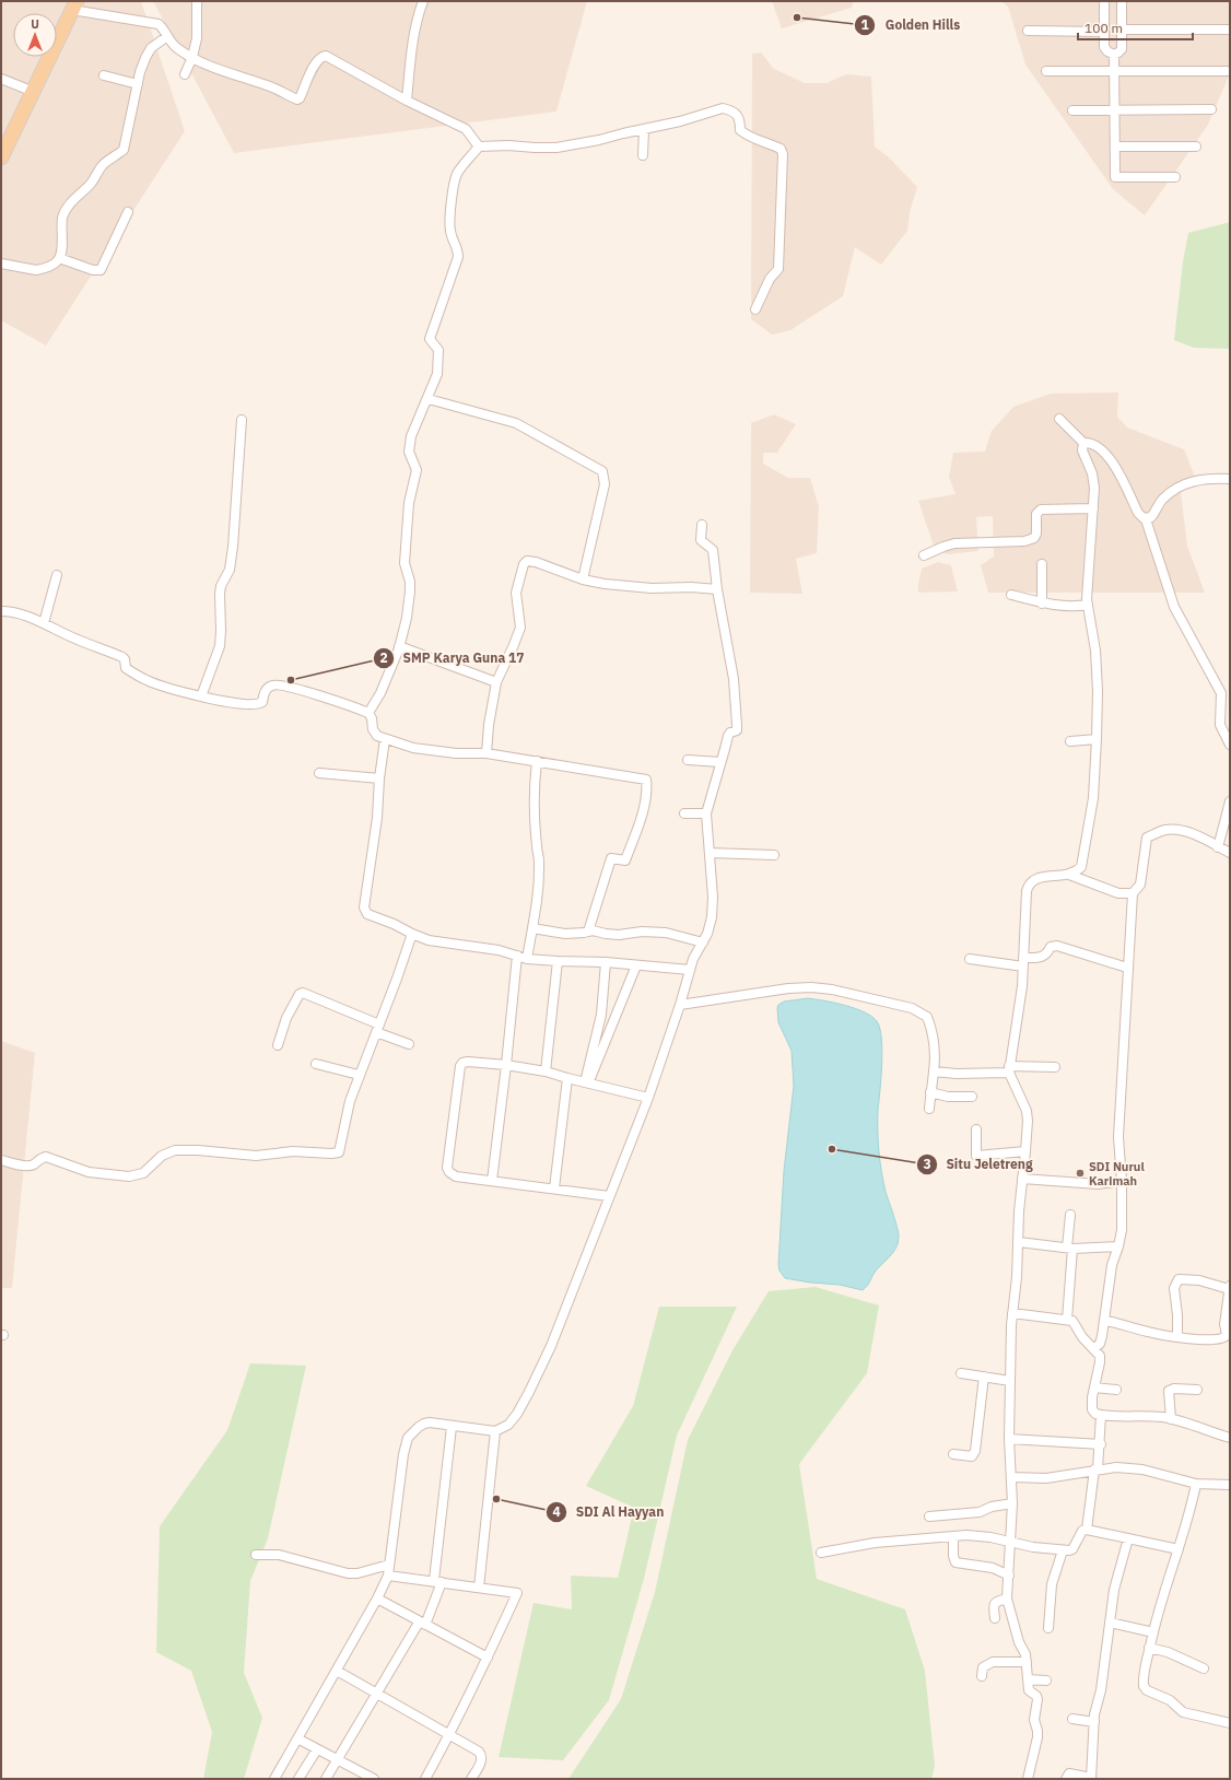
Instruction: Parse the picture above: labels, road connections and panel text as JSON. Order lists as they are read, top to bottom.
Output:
{
  "places": [
    "Golden Hills",
    "SMP Karya Guna 17",
    "Situ Jeletreng",
    "SDI Nurul Karimah",
    "SDI Al Hayyan"
  ],
  "scale_bar": "100 m",
  "north": "top"
}
